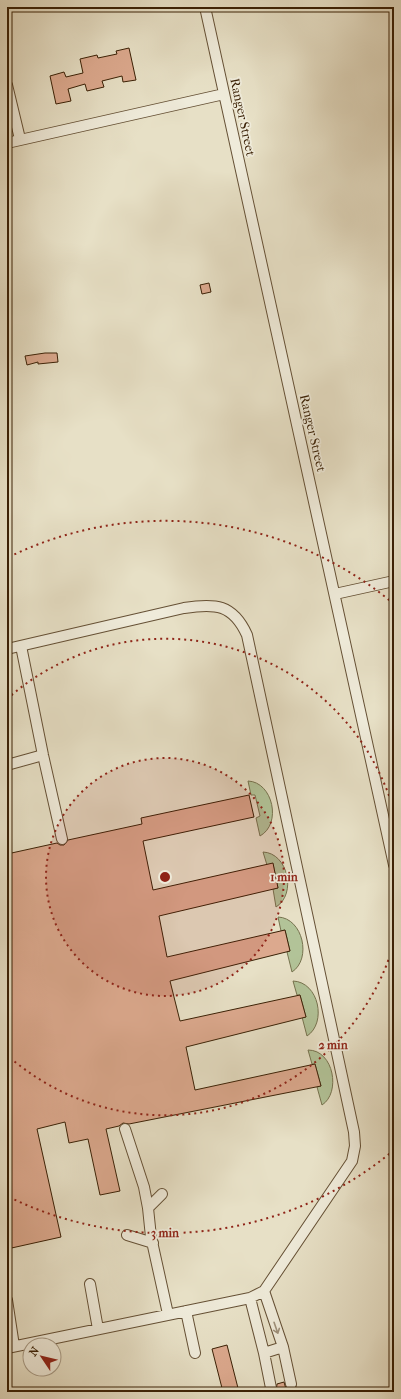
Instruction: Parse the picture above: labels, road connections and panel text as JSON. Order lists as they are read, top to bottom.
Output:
{
  "streets": {
    "lane": ["Ranger Street"]
  },
  "north": "top left",
  "rings": ["1 min", "2 min", "3 min"]
}
